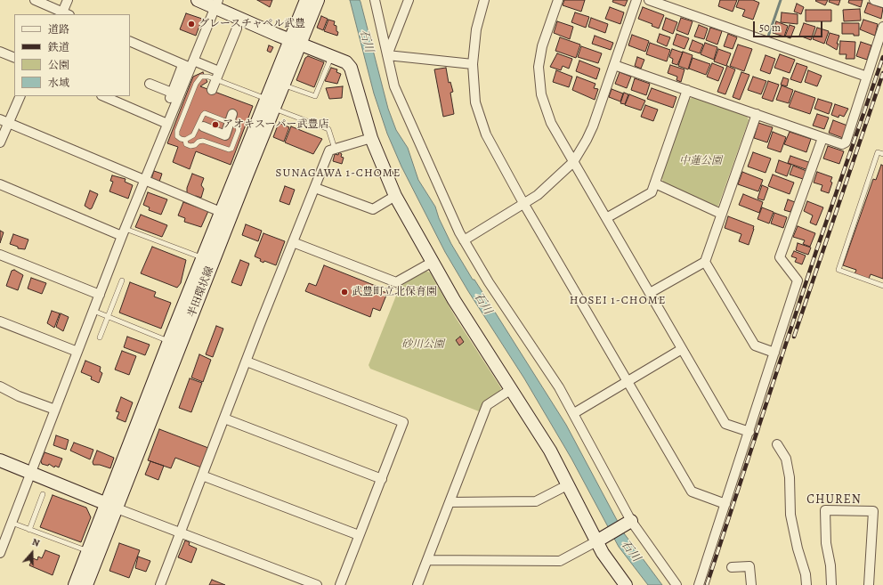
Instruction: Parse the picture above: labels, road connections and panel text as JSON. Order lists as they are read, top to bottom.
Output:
{
  "streets": {
    "main road": ["半田環状線"]
  },
  "districts": ["SUNAGAWA 1-CHOME", "HOSEI 1-CHOME", "CHUREN"],
  "water": ["石川"],
  "parks": ["中蓮公園", "砂川公園"],
  "places": ["グレースチャペル武豊", "アオキスーパー武豊店", "武豊町立北保育園"],
  "legend": [
    "道路",
    "鉄道",
    "公園",
    "水域"
  ],
  "scale_bar": "50 m",
  "north": "top"
}
